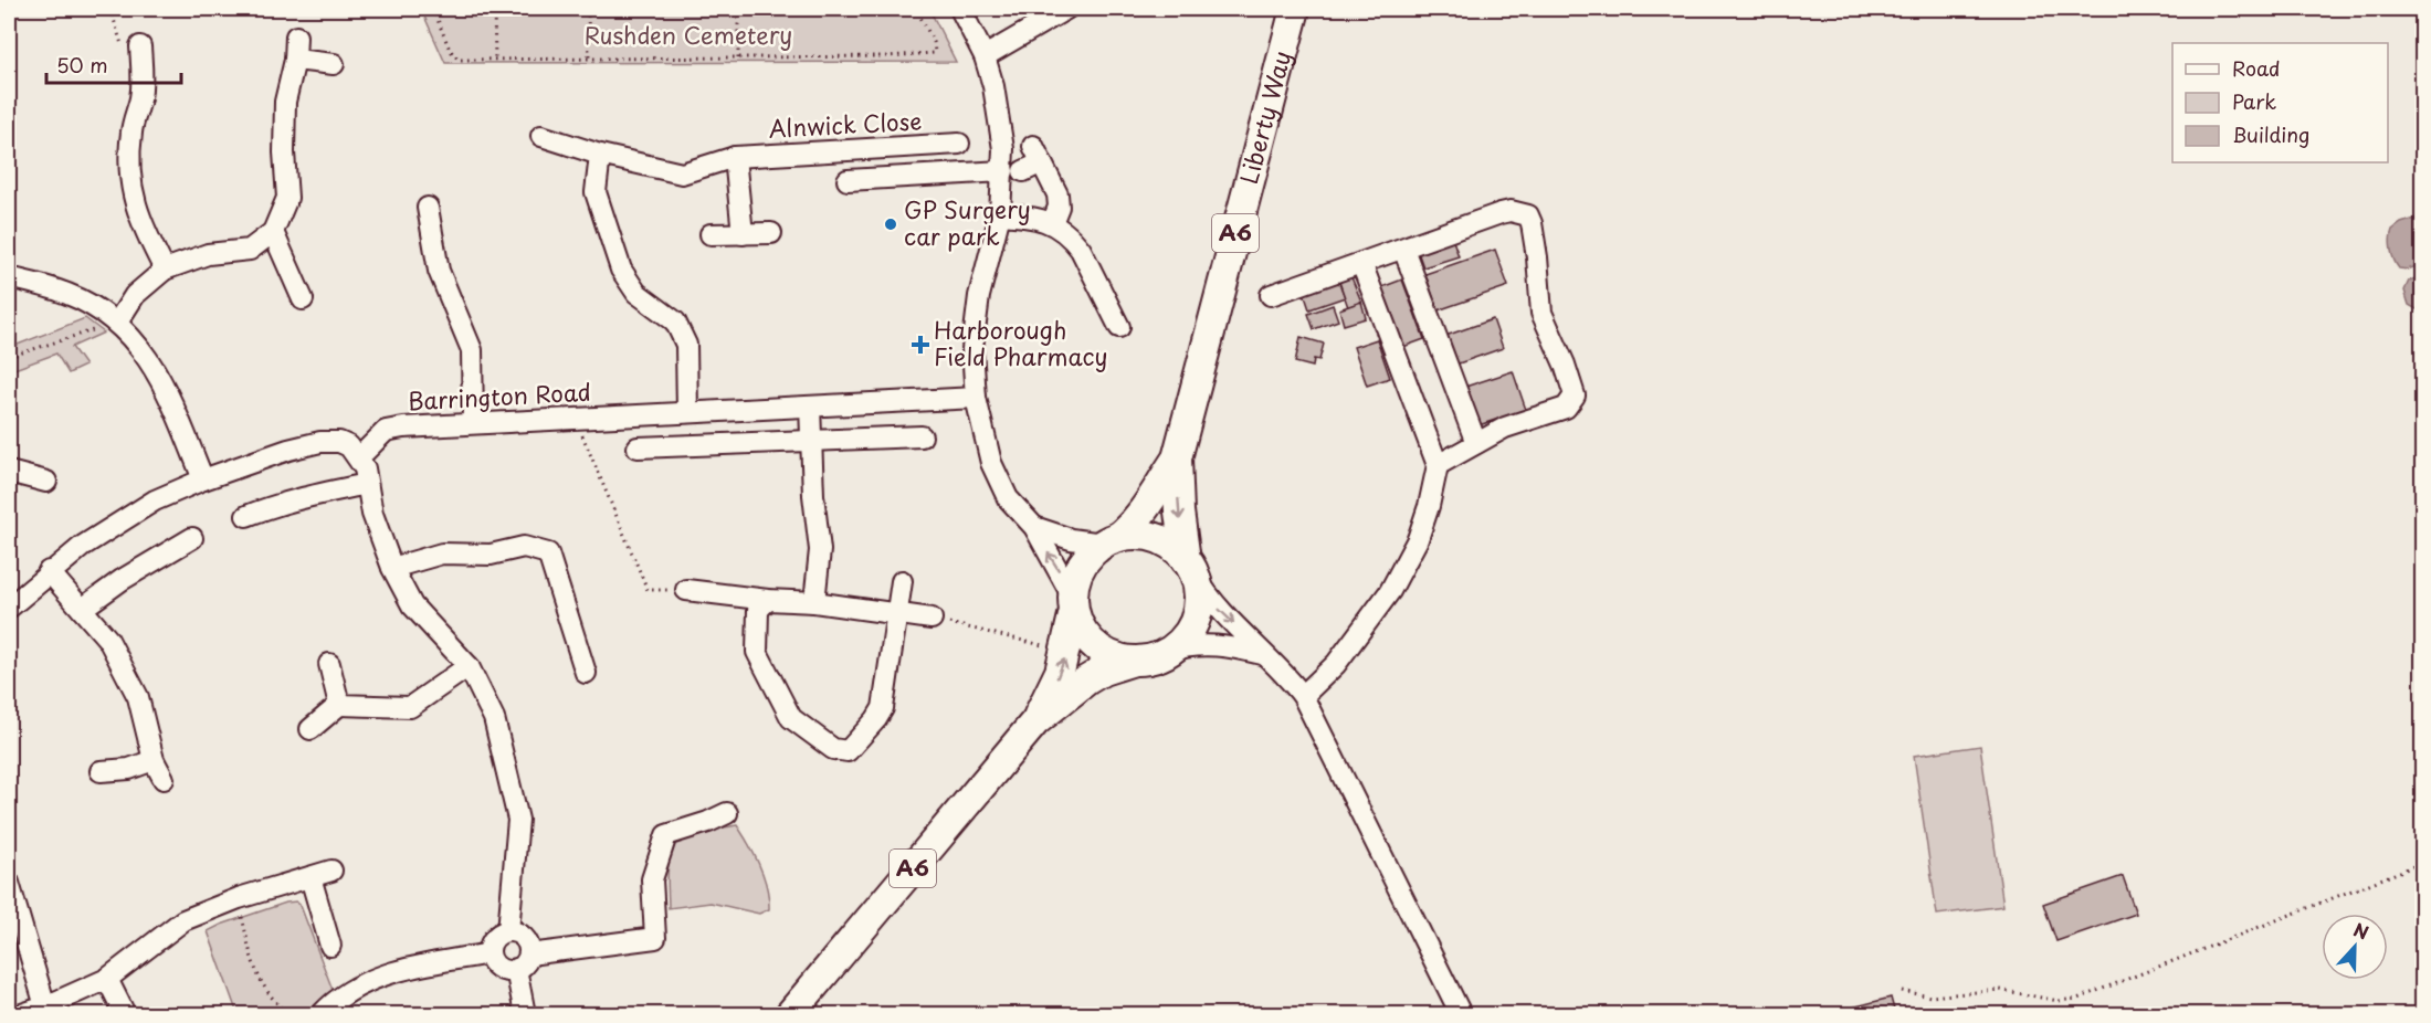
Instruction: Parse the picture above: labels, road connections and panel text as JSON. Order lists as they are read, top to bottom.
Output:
{
  "streets": {
    "highway": ["Liberty Way", "A6"],
    "street": ["Alnwick Close", "Barrington Road"]
  },
  "crossings": [
    ["Liberty Way", "A6"]
  ],
  "parks": ["Rushden Cemetery"],
  "places": {
    "other": ["GP Surgery car park"],
    "health": ["Harborough Field Pharmacy"]
  },
  "legend": ["Road", "Park", "Building"],
  "scale_bar": "50 m",
  "north": "top"
}
